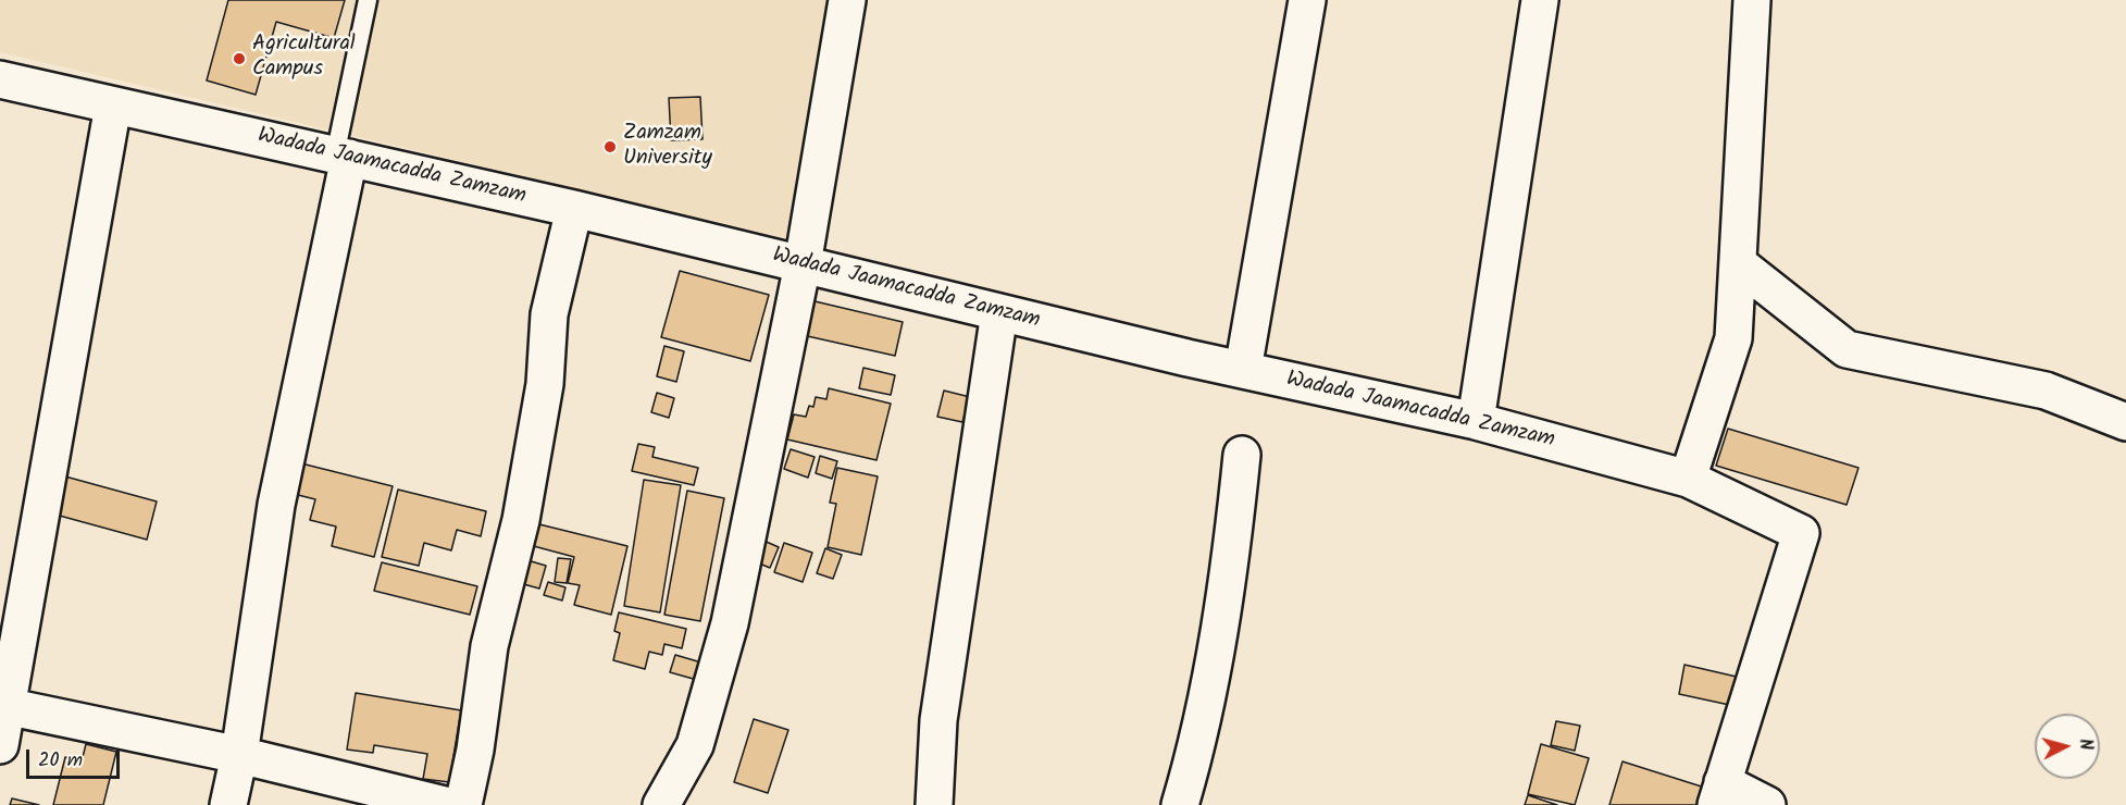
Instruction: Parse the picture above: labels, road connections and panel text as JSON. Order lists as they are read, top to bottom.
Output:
{
  "streets": {
    "street": ["Wadada Jaamacadda Zamzam"]
  },
  "places": ["Agricultural Campus", "Zamzam University"],
  "scale_bar": "20 m",
  "north": "right"
}
